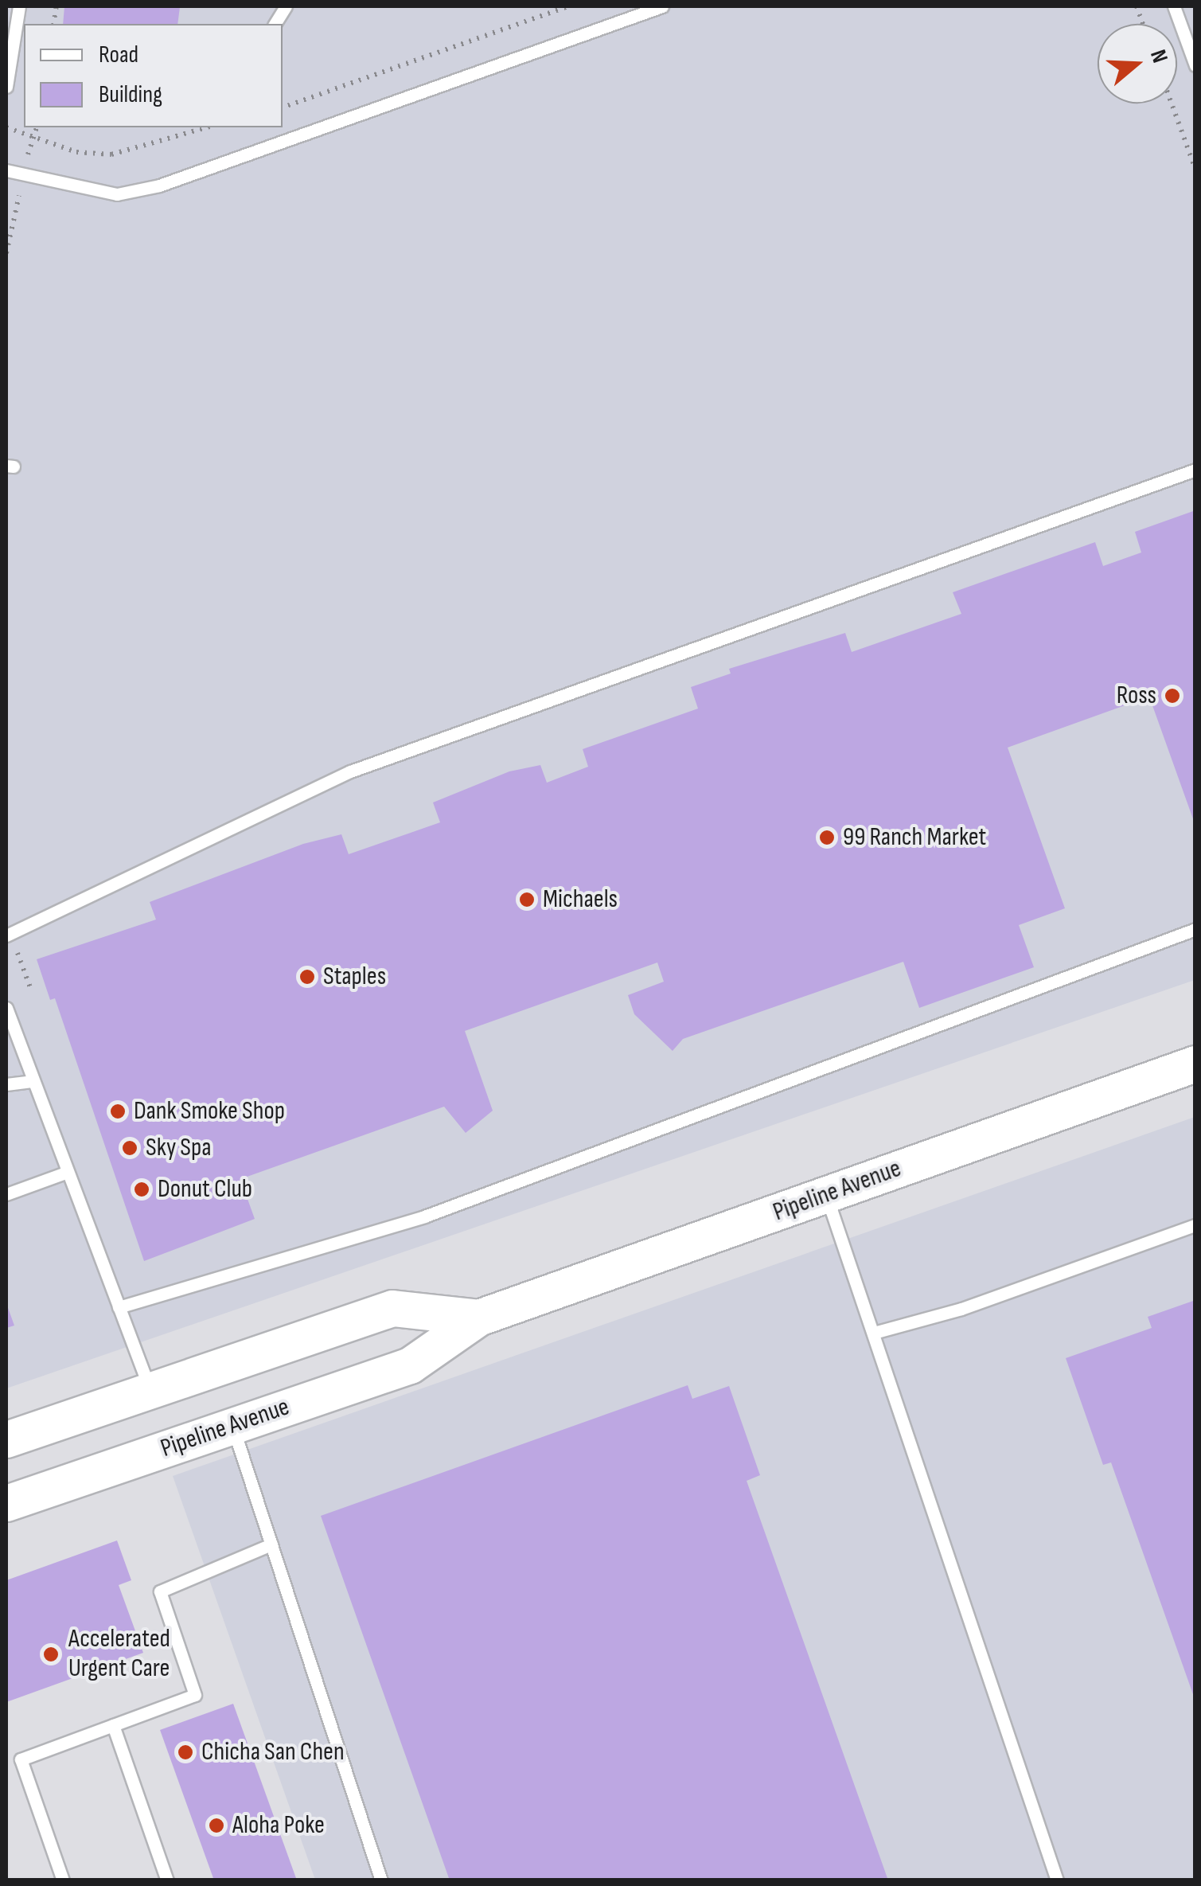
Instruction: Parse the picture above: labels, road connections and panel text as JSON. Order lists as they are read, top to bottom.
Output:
{
  "streets": {
    "main road": ["Pipeline Avenue"]
  },
  "places": [
    "Ross",
    "99 Ranch Market",
    "Michaels",
    "Staples",
    "Dank Smoke Shop",
    "Sky Spa",
    "Donut Club",
    "Accelerated Urgent Care",
    "Chicha San Chen",
    "Aloha Poke"
  ],
  "legend": ["Road", "Building"],
  "north": "right"
}
